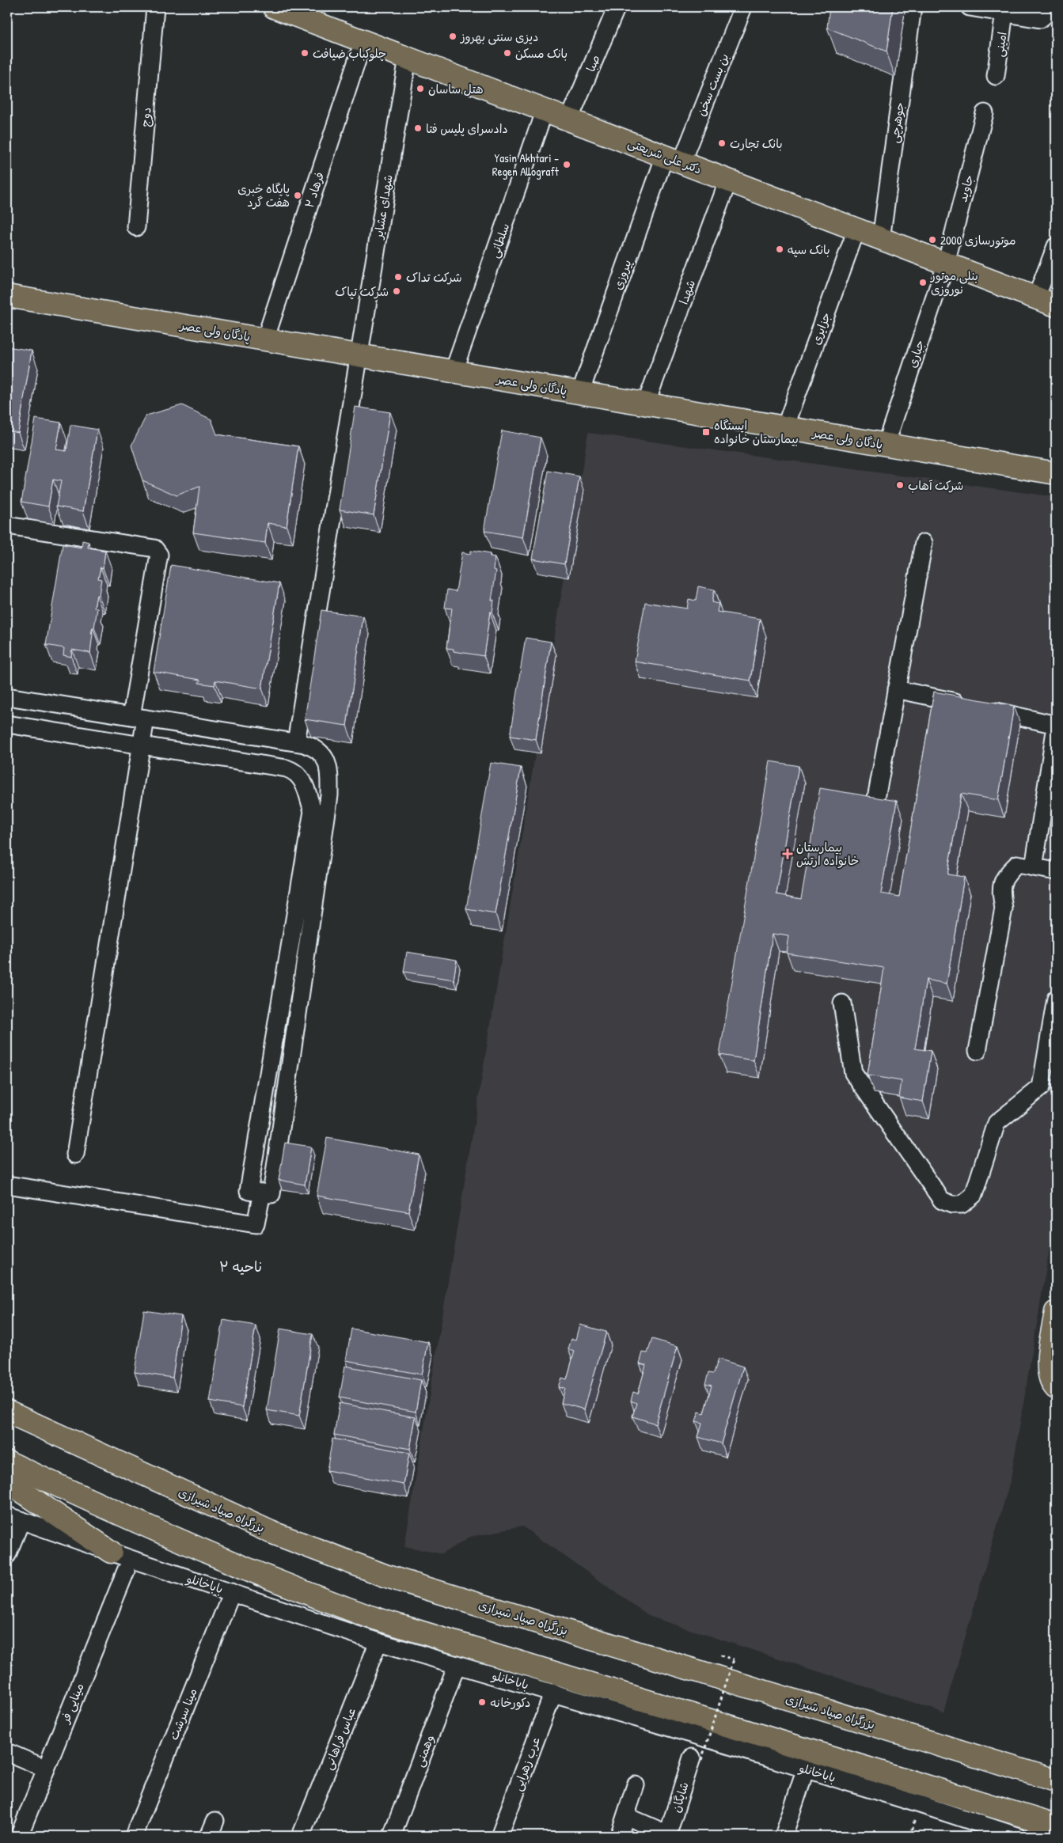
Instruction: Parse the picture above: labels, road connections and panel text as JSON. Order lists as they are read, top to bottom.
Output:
{
  "streets": {
    "main road": ["دکتر علی شریعتی", "پادگان ولی عصر", "بزرگراه صیاد شیرازی"],
    "street": [
      "امینی",
      "صبا",
      "بن بست سخن",
      "دوج",
      "جوهرچی",
      "جاوید",
      "فرهاد ۲",
      "شهدای عشایر",
      "سلطانی",
      "پیروزی",
      "شهدا",
      "جزایری",
      "جباری",
      "باباخانلو",
      "مینایی فر",
      "مینا سرشت",
      "عباس فراهانی",
      "وهمنی",
      "عرب زهرایی",
      "شایگان"
    ]
  },
  "crossings": [
    ["صبا", "دکتر علی شریعتی"],
    ["بن بست سخن", "دکتر علی شریعتی"],
    ["بن بست سخن", "پیروزی"],
    ["جوهرچی", "دکتر علی شریعتی"],
    ["دکتر علی شریعتی", "جاوید"],
    ["دکتر علی شریعتی", "فرهاد ۲"],
    ["دکتر علی شریعتی", "شهدای عشایر"],
    ["دکتر علی شریعتی", "سلطانی"],
    ["دکتر علی شریعتی", "پیروزی"],
    ["دکتر علی شریعتی", "شهدا"],
    ["دکتر علی شریعتی", "جزایری"],
    ["دکتر علی شریعتی", "جباری"],
    ["جاوید", "جباری"],
    ["فرهاد ۲", "پادگان ولی عصر"],
    ["شهدای عشایر", "پادگان ولی عصر"],
    ["سلطانی", "پادگان ولی عصر"],
    ["پیروزی", "پادگان ولی عصر"],
    ["شهدا", "پادگان ولی عصر"],
    ["جزایری", "پادگان ولی عصر"],
    ["پادگان ولی عصر", "جباری"],
    ["باباخانلو", "مینا سرشت"],
    ["باباخانلو", "عباس فراهانی"],
    ["باباخانلو", "وهمنی"],
    ["باباخانلو", "عرب زهرایی"]
  ],
  "districts": ["ناحیه ۲"],
  "places": {
    "other": [
      "دیزی سنتی بهروز",
      "چلوکباب ضیافت",
      "بانک مسکن",
      "هتل ساسان",
      "دادسرای پلیس فتا",
      "بانک تجارت",
      "Yasin Akhtari - Regen Allograft",
      "پایگاه خبری هفت گرد",
      "موتورسازی 2000",
      "بانک سپه",
      "شرکت تداک",
      "بنلی موتور نوروزی",
      "شرکت تپاک",
      "شرکت آهاب",
      "دکورخانه"
    ],
    "transit": ["ایستگاه بیمارستان خانواده"],
    "health": ["بیمارستان خانواده ارتش"]
  }
}
